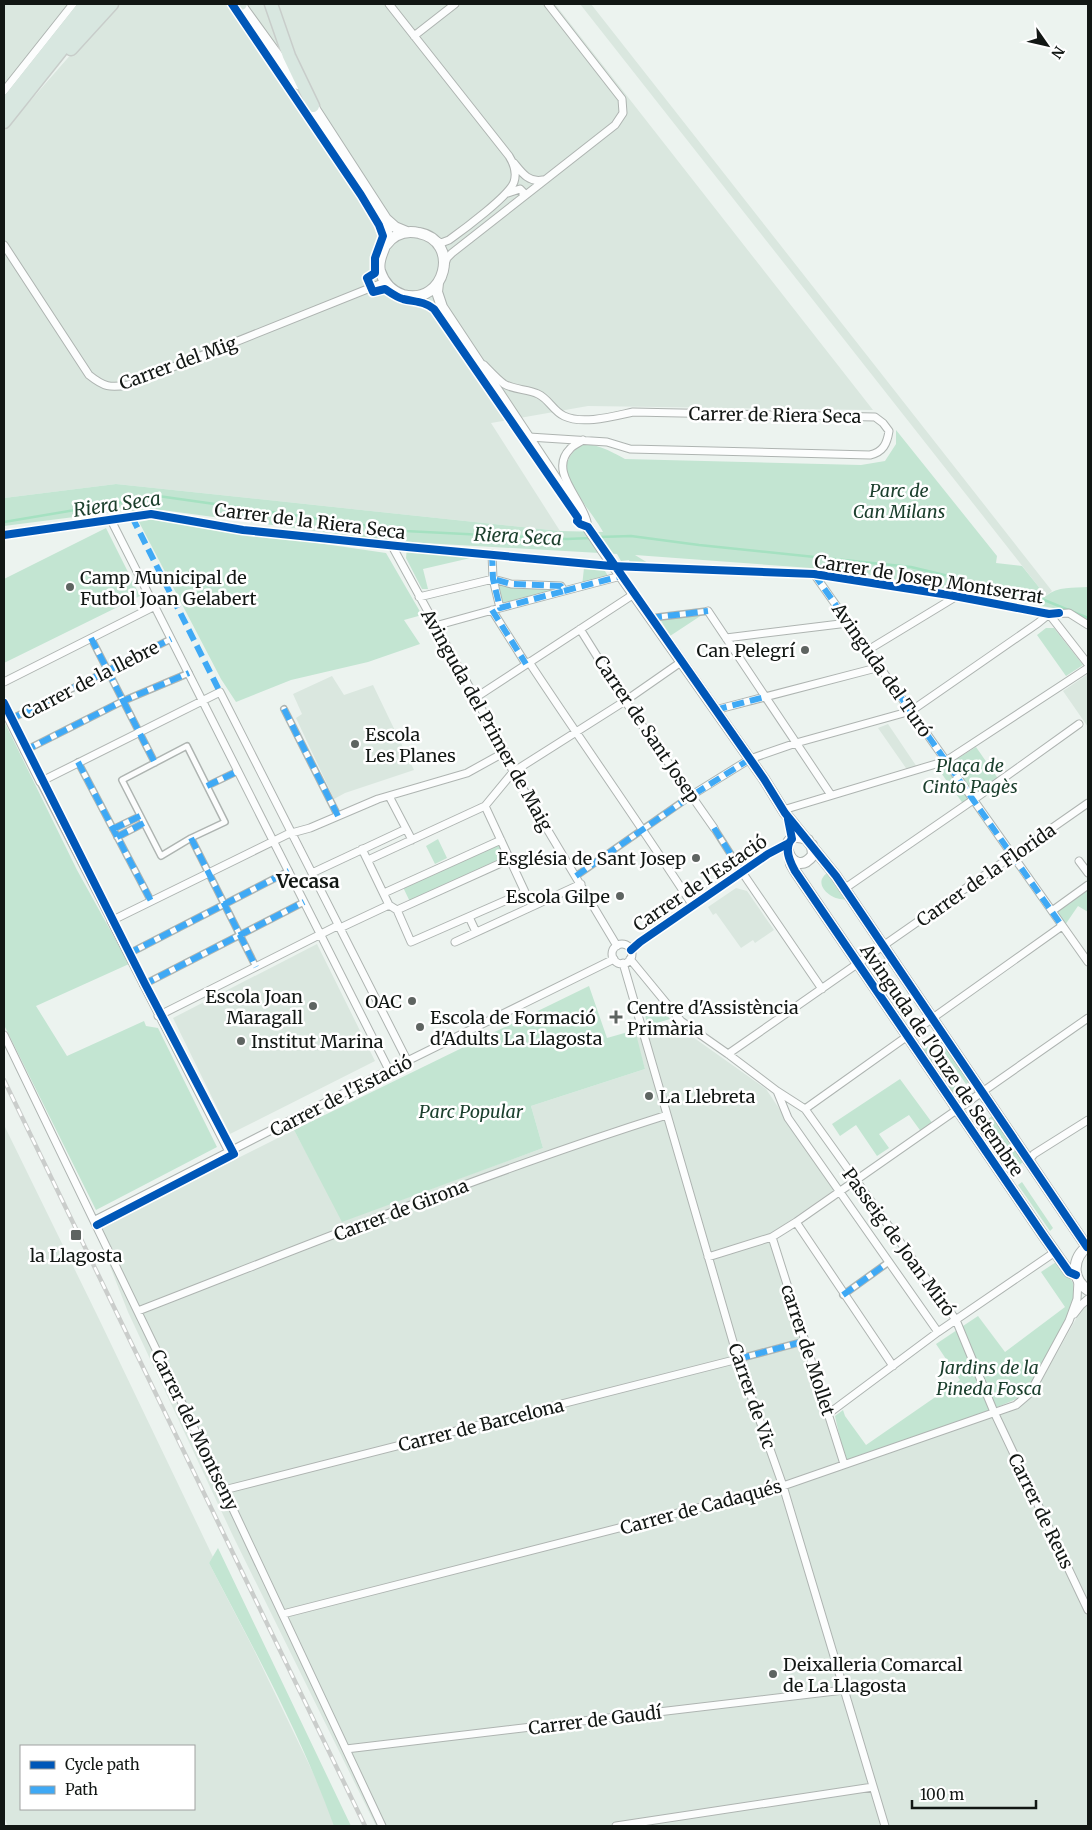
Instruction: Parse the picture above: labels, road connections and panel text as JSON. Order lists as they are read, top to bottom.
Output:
{
  "streets": {
    "main road": ["Avinguda de l'Onze de Setembre"],
    "street": [
      "Carrer del Mig",
      "Carrer de Riera Seca",
      "Carrer de la Riera Seca",
      "Carrer de Josep Montserrat",
      "Avinguda del Turó",
      "Carrer de la llebre",
      "Avinguda del Primer de Maig",
      "Carrer de Sant Josep",
      "Carrer de la Florida",
      "Carrer de l'Estació",
      "Carrer de Girona",
      "Passeig de Joan Miró",
      "carrer de Mollet",
      "Carrer de Vic",
      "Carrer de Barcelona",
      "Carrer del Montseny",
      "Carrer de Cadaqués",
      "Carrer de Reus",
      "Carrer de Gaudí"
    ]
  },
  "crossings": [
    ["Carrer de Riera Seca", "Avinguda de l'Onze de Setembre"],
    ["Carrer de la Riera Seca", "Carrer de Josep Montserrat"],
    ["Carrer de la Riera Seca", "Avinguda del Primer de Maig"],
    ["Carrer de la Riera Seca", "Avinguda de l'Onze de Setembre"],
    ["Carrer de Josep Montserrat", "Avinguda del Turó"],
    ["Carrer de Josep Montserrat", "Avinguda de l'Onze de Setembre"],
    ["Avinguda del Turó", "Carrer de la Florida"],
    ["Avinguda del Primer de Maig", "Carrer de l'Estació"],
    ["Avinguda del Primer de Maig", "Passeig de Joan Miró"],
    ["Avinguda del Primer de Maig", "Carrer de Vic"],
    ["Carrer de la Florida", "Avinguda de l'Onze de Setembre"],
    ["Carrer de l'Estació", "Avinguda de l'Onze de Setembre"],
    ["Carrer de l'Estació", "Passeig de Joan Miró"],
    ["Carrer de l'Estació", "Carrer de Vic"],
    ["Carrer de l'Estació", "Carrer del Montseny"],
    ["Avinguda de l'Onze de Setembre", "Carrer de Cadaqués"],
    ["Carrer de Girona", "Carrer de Vic"],
    ["Carrer de Girona", "Carrer del Montseny"],
    ["Passeig de Joan Miró", "Carrer de Vic"],
    ["Passeig de Joan Miró", "Carrer de Cadaqués"],
    ["Passeig de Joan Miró", "Carrer de Reus"],
    ["carrer de Mollet", "Carrer de Cadaqués"],
    ["Carrer de Vic", "Carrer de Barcelona"],
    ["Carrer de Vic", "Carrer de Cadaqués"],
    ["Carrer de Vic", "Carrer de Gaudí"],
    ["Carrer de Barcelona", "Carrer del Montseny"],
    ["Carrer del Montseny", "Carrer de Cadaqués"],
    ["Carrer del Montseny", "Carrer de Gaudí"],
    ["Carrer de Cadaqués", "Carrer de Reus"]
  ],
  "districts": ["Vecasa"],
  "water": ["Riera Seca"],
  "parks": [
    "Parc de Can Milans",
    "Plaça de Cinto Pagès",
    "Parc Popular",
    "Jardins de la Pineda Fosca"
  ],
  "places": {
    "other": [
      "Camp Municipal de Futbol Joan Gelabert",
      "Can Pelegrí",
      "Escola Les Planes",
      "Església de Sant Josep",
      "Escola Gilpe",
      "OAC",
      "Escola Joan Maragall",
      "Escola de Formació d'Adults La Llagosta",
      "Institut Marina",
      "La Llebreta",
      "Deixalleria Comarcal de La Llagosta"
    ],
    "health": ["Centre d'Assistència Primària"],
    "transit": ["la Llagosta"]
  },
  "legend": ["Cycle path", "Path"],
  "scale_bar": "100 m",
  "north": "bottom right"
}
